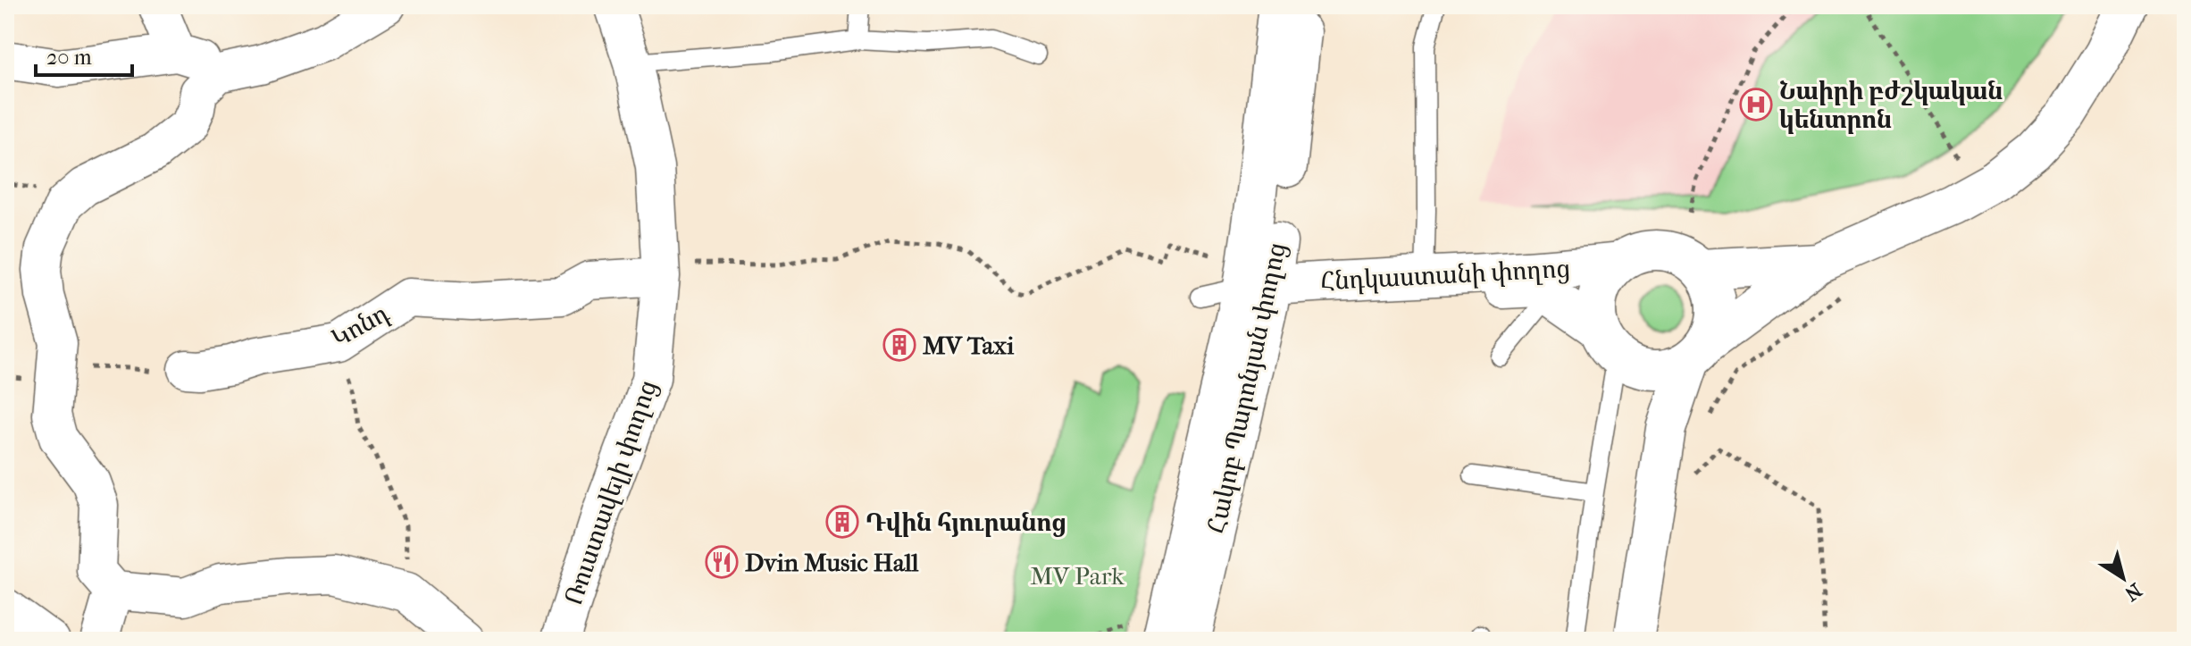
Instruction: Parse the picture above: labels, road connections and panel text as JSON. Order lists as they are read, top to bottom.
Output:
{
  "streets": {
    "street": [
      "Հնդկաստանի փողոց",
      "Կոնդ",
      "Հակոբ Պարոնյան փողոց",
      "Ռուստավելի փողոց"
    ]
  },
  "crossings": [
    ["Հնդկաստանի փողոց", "Հակոբ Պարոնյան փողոց"],
    ["Կոնդ", "Ռուստավելի փողոց"]
  ],
  "parks": ["MV Park"],
  "places": {
    "hospital": ["Նաիրի բժշկական կենտրոն"],
    "building": ["MV Taxi", "Դվին հյուրանոց"],
    "restaurant": ["Dvin Music Hall"]
  },
  "scale_bar": "20 m",
  "north": "bottom right"
}
